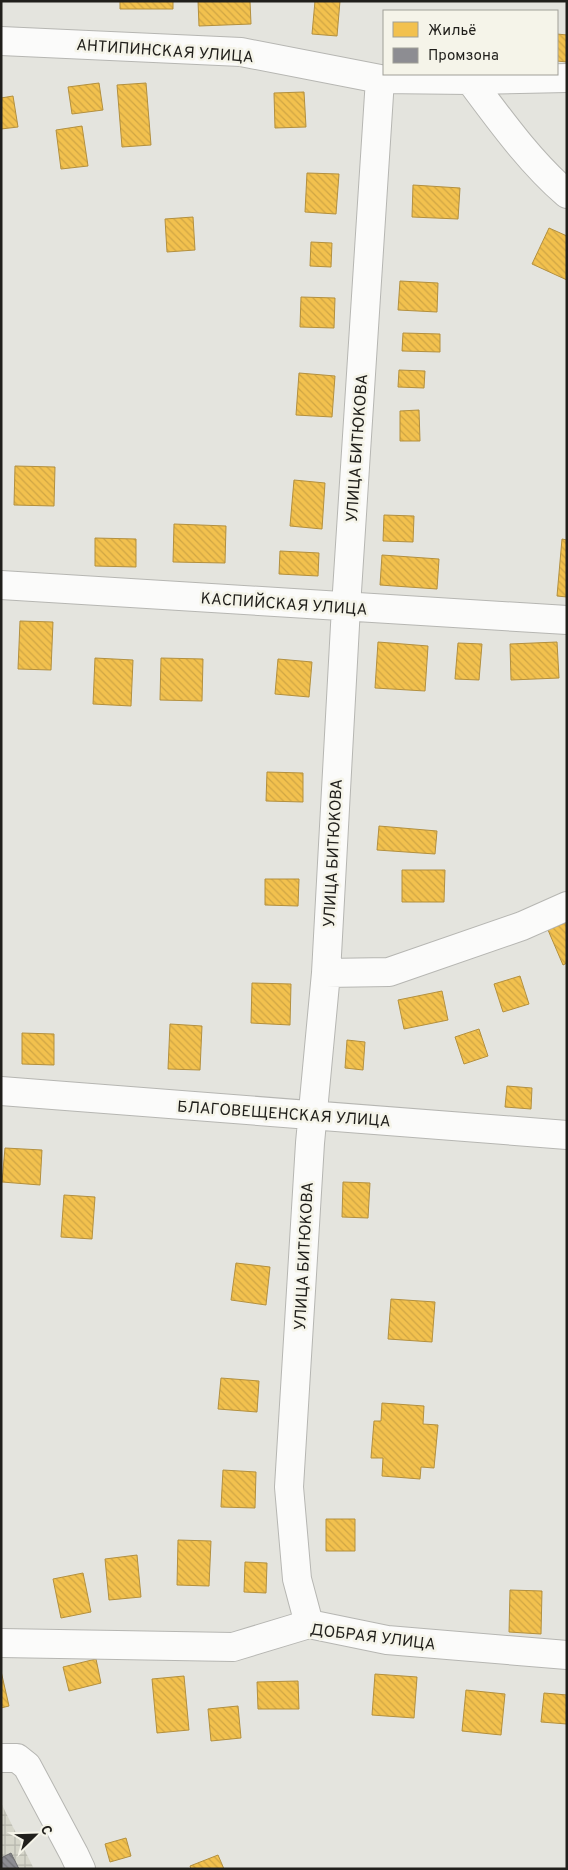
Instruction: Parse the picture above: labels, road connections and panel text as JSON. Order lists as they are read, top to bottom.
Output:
{
  "streets": {
    "street": [
      "АНТИПИНСКАЯ УЛИЦА",
      "УЛИЦА БИТЮКОВА",
      "КАСПИЙСКАЯ УЛИЦА",
      "БЛАГОВЕЩЕНСКАЯ УЛИЦА",
      "ДОБРАЯ УЛИЦА"
    ]
  },
  "crossings": [
    ["АНТИПИНСКАЯ УЛИЦА", "УЛИЦА БИТЮКОВА"],
    ["УЛИЦА БИТЮКОВА", "КАСПИЙСКАЯ УЛИЦА"],
    ["УЛИЦА БИТЮКОВА", "БЛАГОВЕЩЕНСКАЯ УЛИЦА"],
    ["УЛИЦА БИТЮКОВА", "ДОБРАЯ УЛИЦА"]
  ],
  "legend": ["Жильё", "Промзона"],
  "north": "top right"
}
